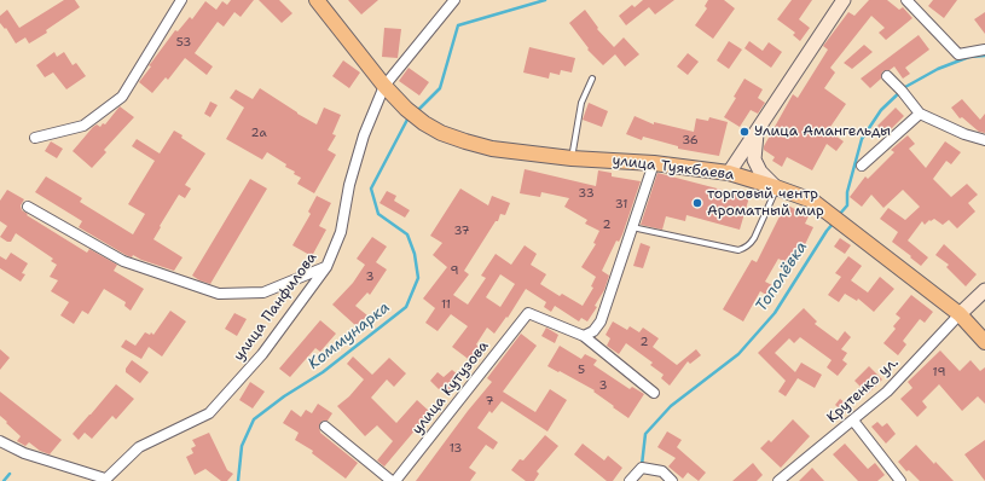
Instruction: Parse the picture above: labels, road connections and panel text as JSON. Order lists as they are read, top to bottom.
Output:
{
  "streets": {
    "main road": ["улица Туякбаева"],
    "street": ["улица Панфилова", "улица Кутузова", "Крутенко ул."]
  },
  "crossings": [
    ["улица Туякбаева", "улица Панфилова"],
    ["улица Туякбаева", "Крутенко ул."]
  ],
  "water": ["Тополёвка", "Коммунарка"],
  "places": ["Улица Амангельды", "торговый чентр Ароматный мир"],
  "house_numbers": [
    "53",
    "2а",
    "36",
    "33",
    "31",
    "2",
    "37",
    "9",
    "3",
    "11",
    "2",
    "5",
    "19",
    "3",
    "7",
    "13"
  ]
}
